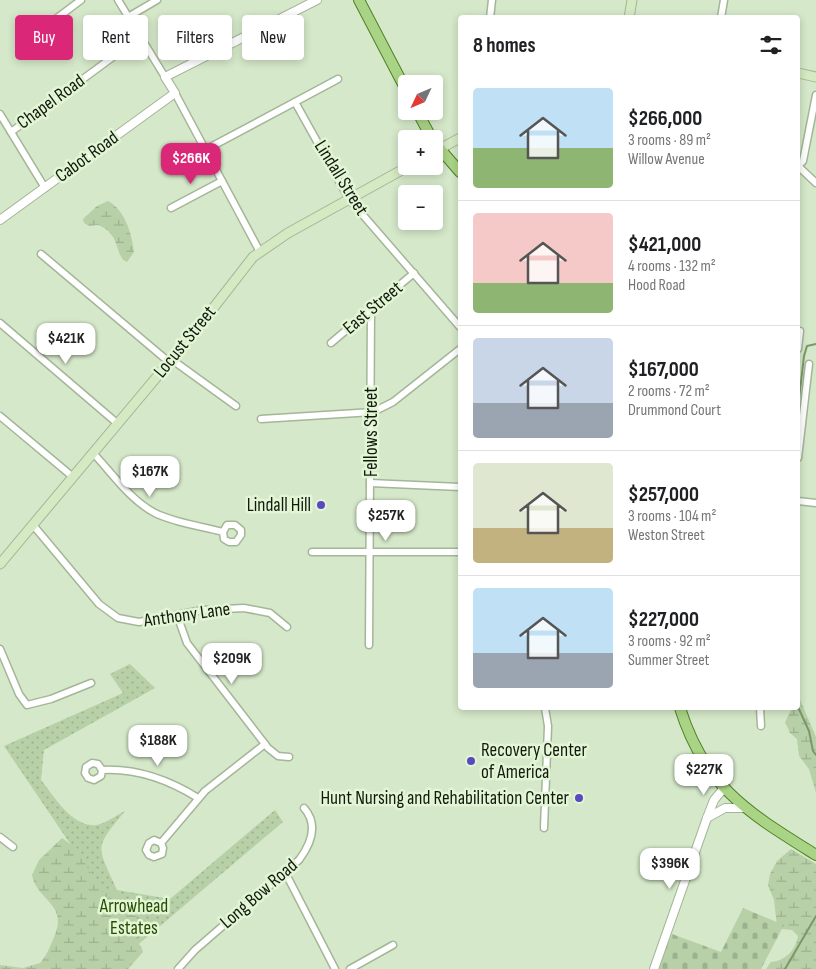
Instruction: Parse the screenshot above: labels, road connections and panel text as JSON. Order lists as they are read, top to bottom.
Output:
{
  "streets": {
    "main road": ["Locust Street"],
    "street": [
      "Chapel Road",
      "Cabot Road",
      "Lindall Street",
      "East Street",
      "Fellows Street",
      "Anthony Lane",
      "Long Bow Road"
    ]
  },
  "crossings": [
    ["Lindall Street", "East Street"],
    ["Lindall Street", "Locust Street"],
    ["East Street", "Fellows Street"],
    ["Locust Street", "Anthony Lane"]
  ],
  "parks": ["Arrowhead Estates"],
  "places": ["Lindall Hill", "Recovery Center of America", "Hunt Nursing and Rehabilitation Center"],
  "north": "bottom left",
  "page": {
    "chip": [
      "Buy",
      "Rent",
      "Filters",
      "New"
    ],
    "heading": "8 homes",
    "map_buttons": ["+", "−"],
    "list": [
      {
        "name": "$266,000",
        "note": "3 rooms · 89 m² · Willow Avenue"
      },
      {
        "name": "$421,000",
        "note": "4 rooms · 132 m² · Hood Road"
      },
      {
        "name": "$167,000",
        "note": "2 rooms · 72 m² · Drummond Court"
      },
      {
        "name": "$257,000",
        "note": "3 rooms · 104 m² · Weston Street"
      },
      {
        "name": "$227,000",
        "note": "3 rooms · 92 m² · Summer Street"
      }
    ],
    "price": [
      "$266K",
      "$421K",
      "$167K",
      "$257K",
      "$209K",
      "$188K",
      "$227K",
      "$396K"
    ]
  }
}
